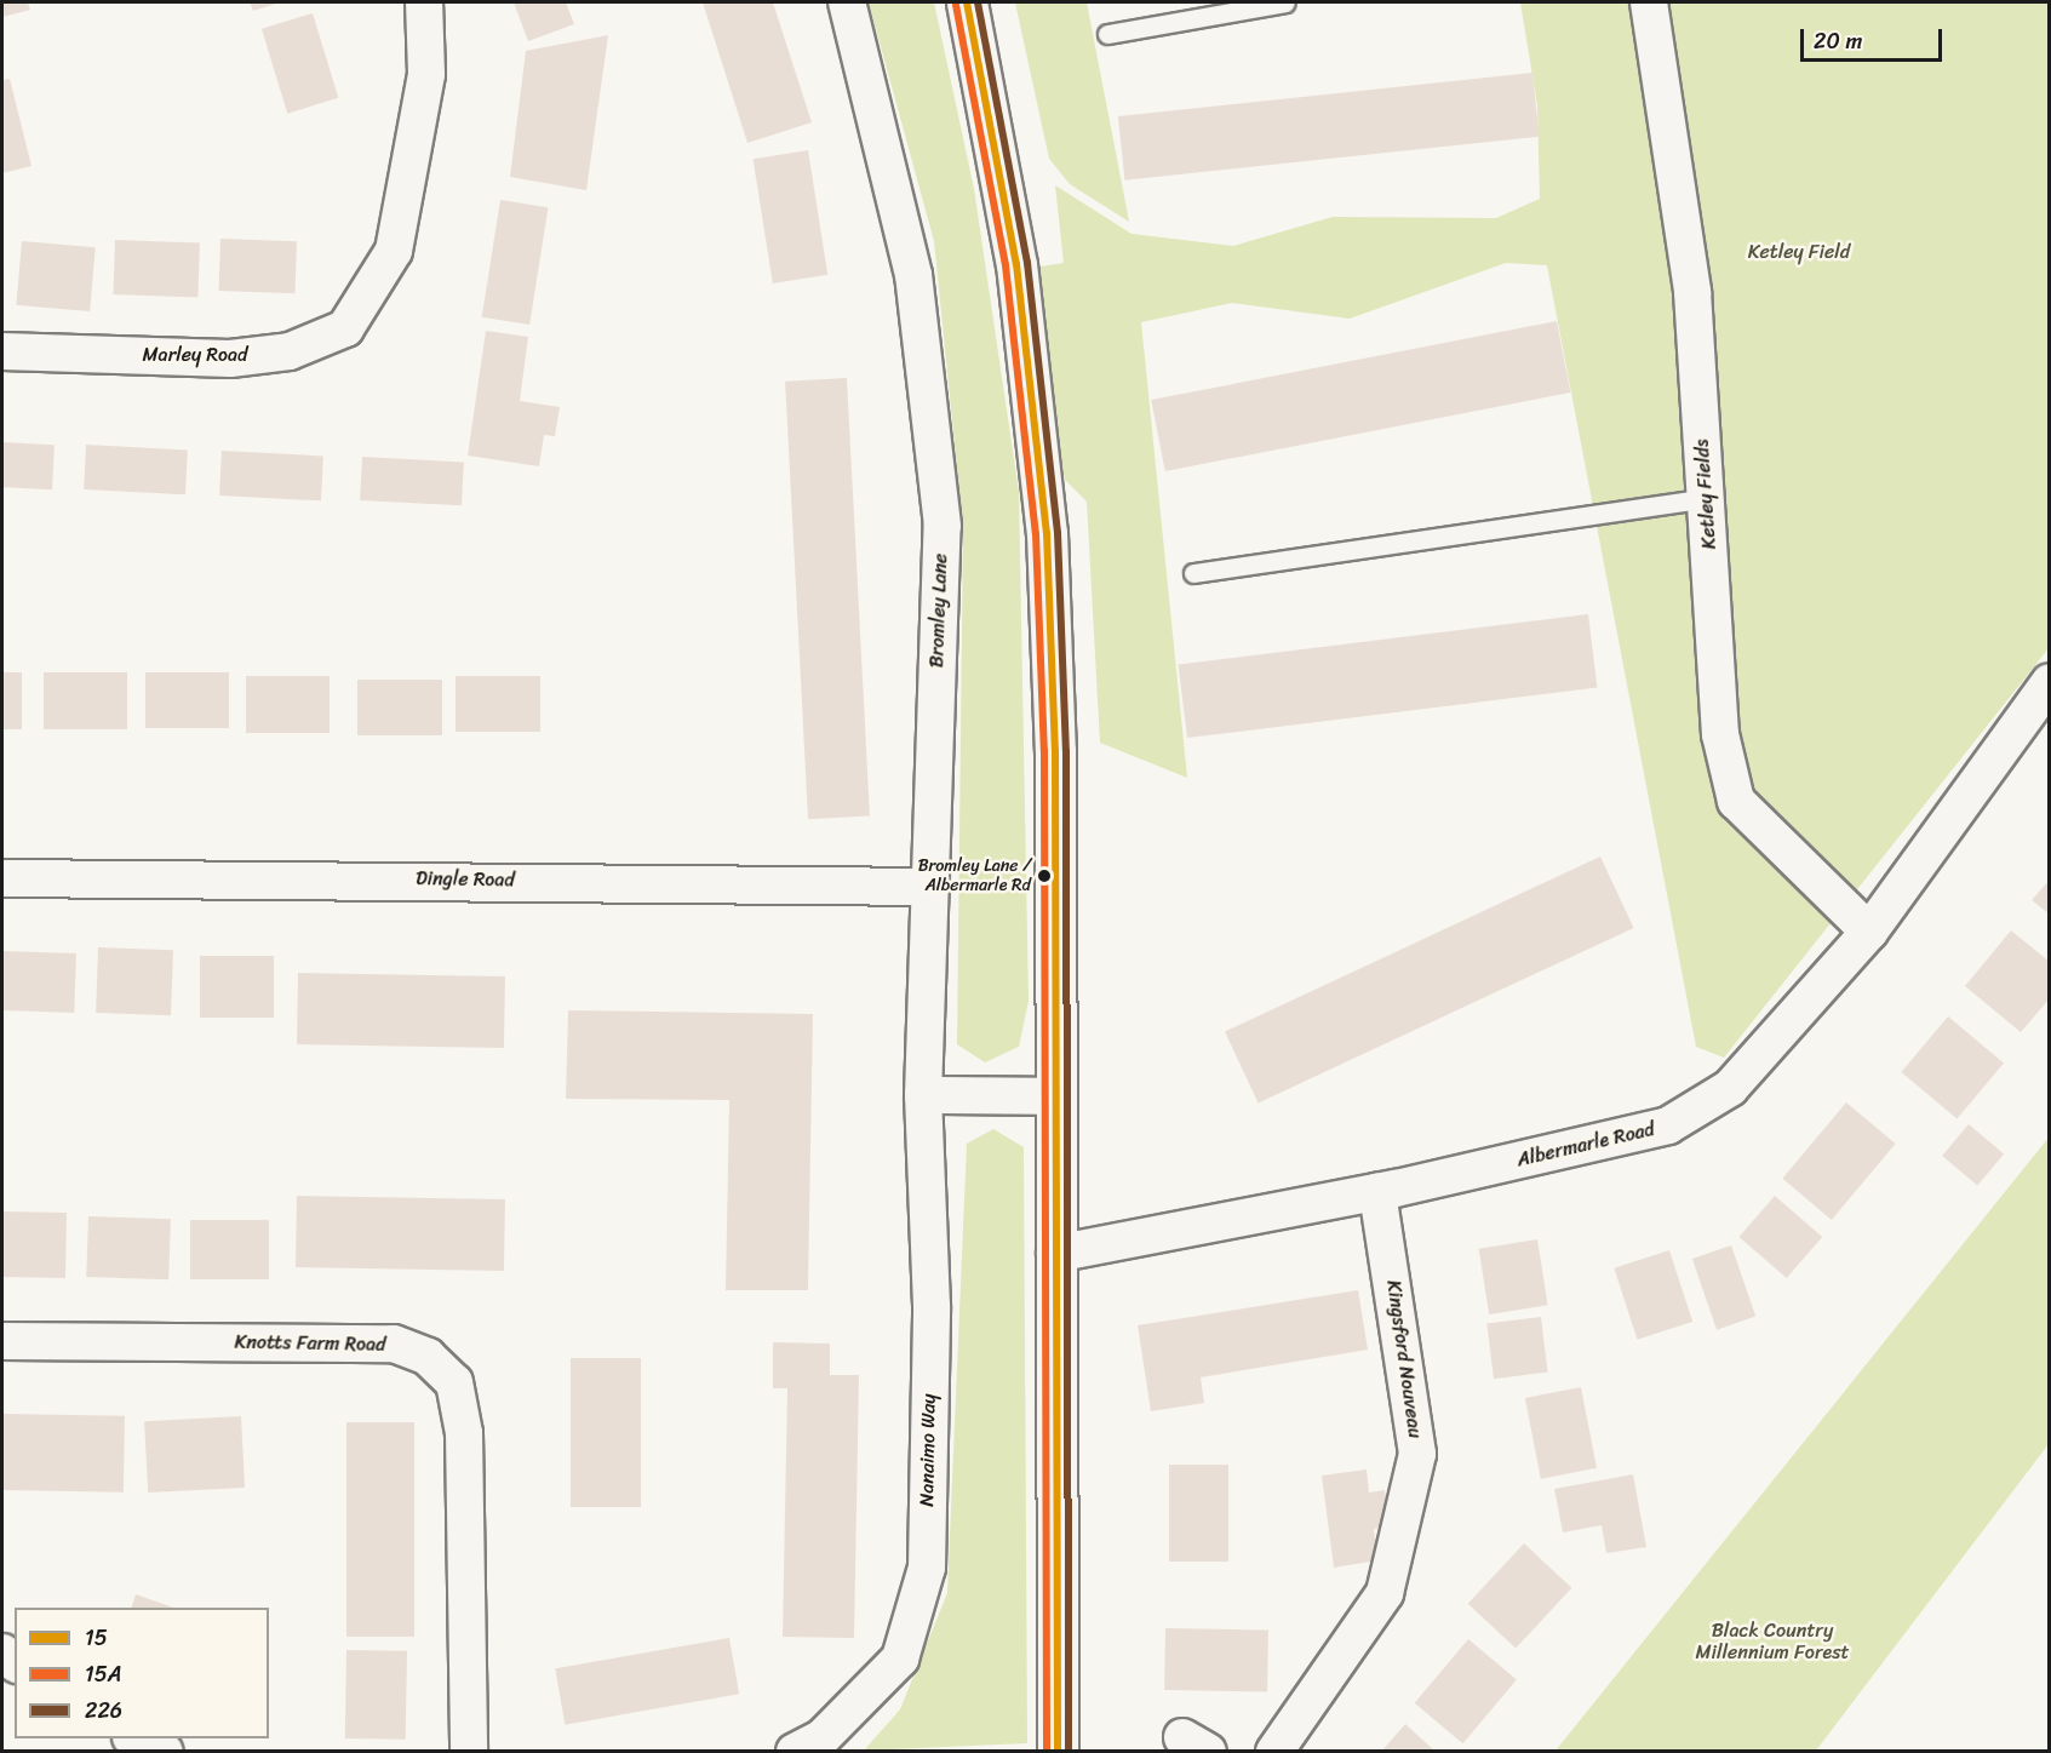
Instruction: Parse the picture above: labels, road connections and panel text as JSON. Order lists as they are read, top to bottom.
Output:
{
  "streets": {
    "street": [
      "Marley Road",
      "Ketley Fields",
      "Bromley Lane",
      "Dingle Road",
      "Albermarle Road",
      "Knotts Farm Road",
      "Kingsford Nouveau",
      "Nanaimo Way"
    ]
  },
  "crossings": [
    ["Ketley Fields", "Albermarle Road"],
    ["Bromley Lane", "Dingle Road"],
    ["Bromley Lane", "Nanaimo Way"],
    ["Albermarle Road", "Kingsford Nouveau"]
  ],
  "parks": ["Ketley Field", "Black Country Millennium Forest"],
  "places": ["Bromley Lane / Albermarle Rd"],
  "lines": ["transit line 15", "transit line 226", "transit line 15A"],
  "legend": ["15", "15A", "226"],
  "scale_bar": "20 m"
}
